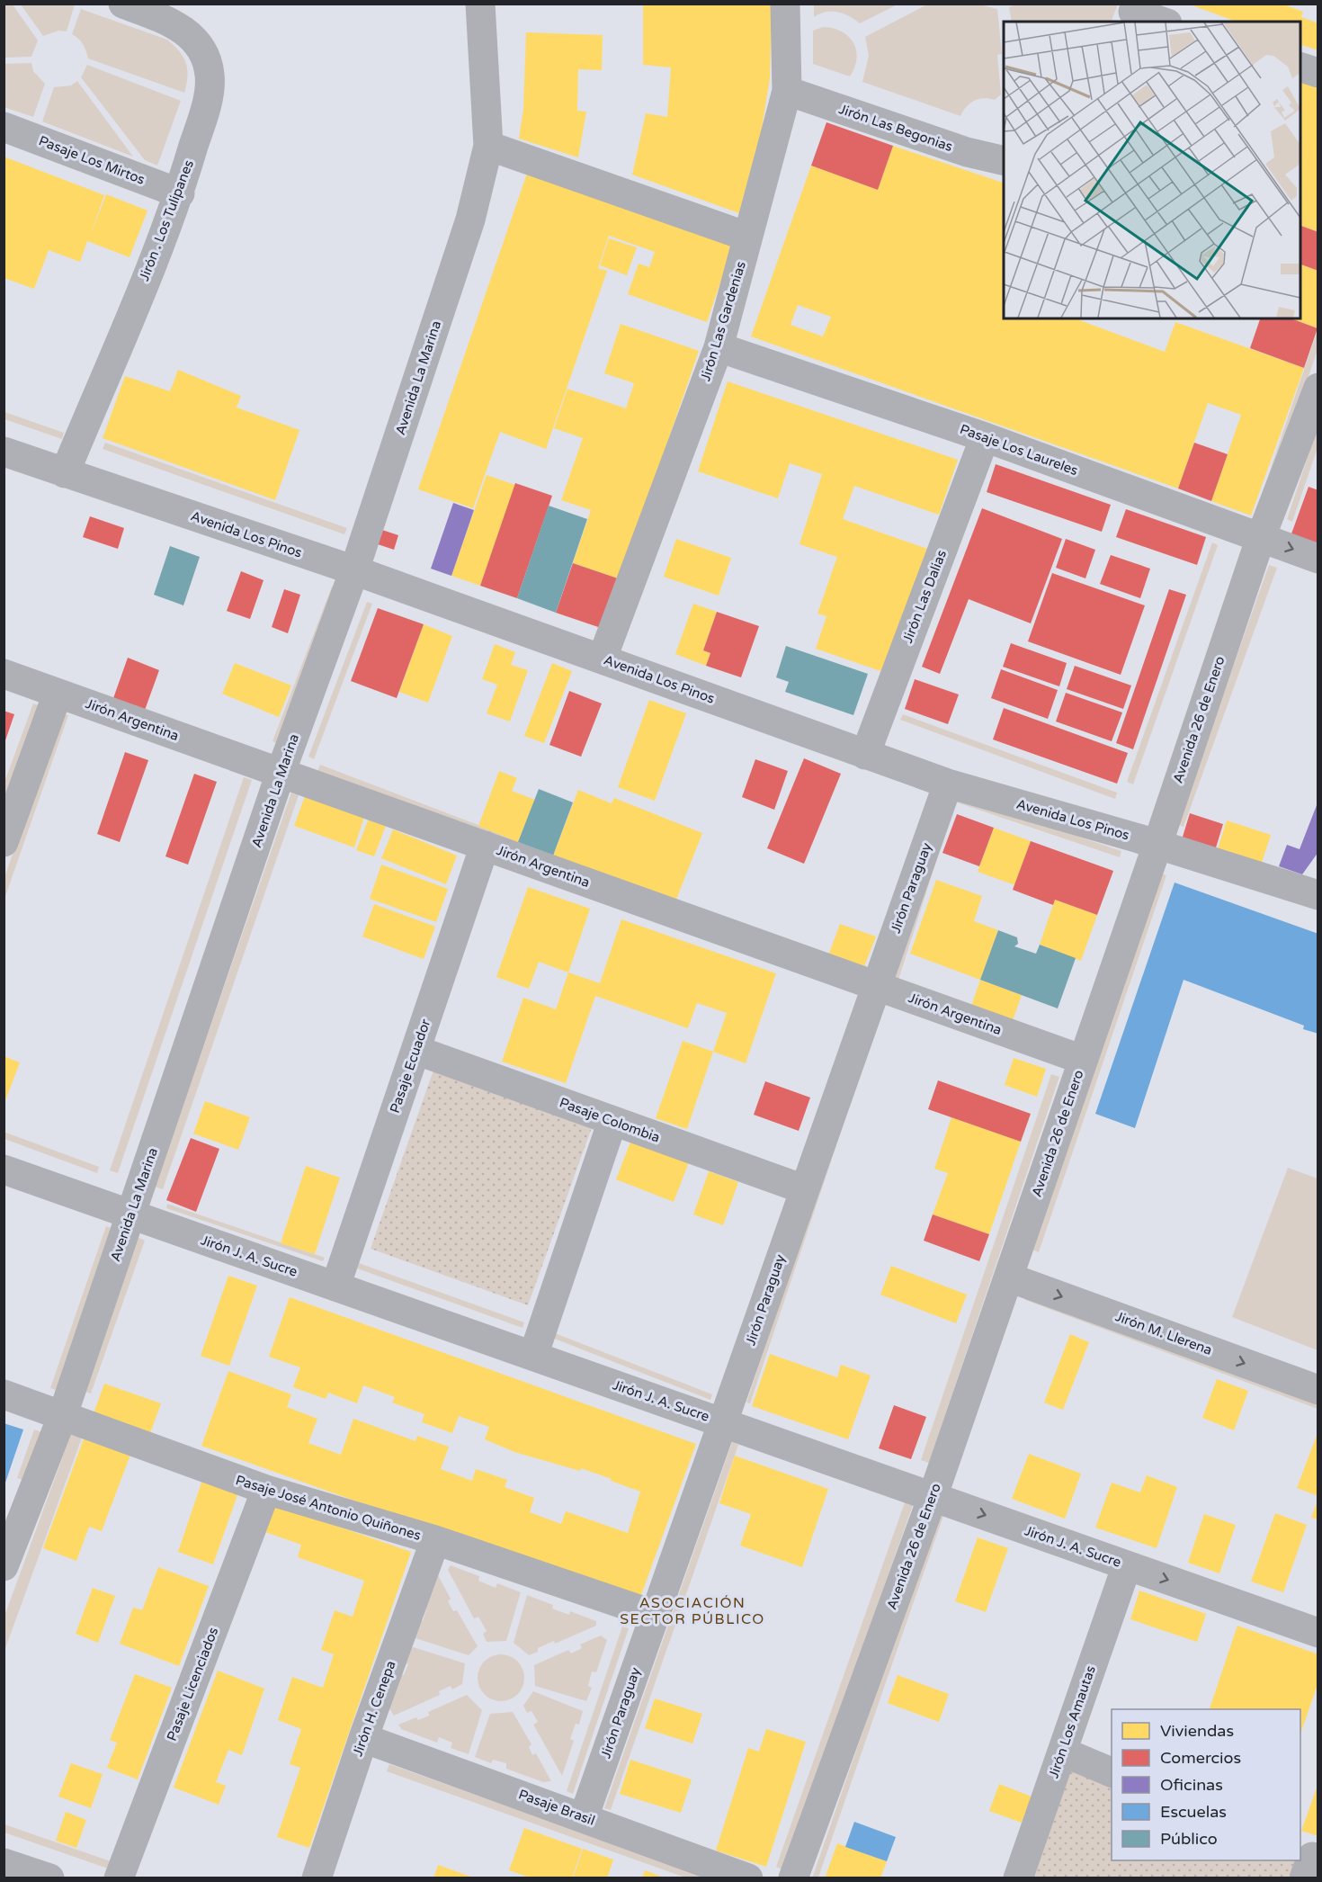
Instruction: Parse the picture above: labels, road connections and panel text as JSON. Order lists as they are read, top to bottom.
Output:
{
  "streets": {
    "street": [
      "Jirón Las Begonias",
      "Pasaje Los Mirtos",
      "Jirón . Los Tulipanes",
      "Jirón Las Gardenias",
      "Avenida La Marina",
      "Pasaje Los Laureles",
      "Avenida Los Pinos",
      "Jirón Las Dalias",
      "Jirón Argentina",
      "Avenida 26 de Enero",
      "Jirón Paraguay",
      "Pasaje Ecuador",
      "Pasaje Colombia",
      "Jirón J. A. Sucre",
      "Jirón M. Llerena",
      "Pasaje José Antonio Quiñones",
      "Pasaje Licenciados",
      "Jirón H. Cenepa",
      "Jirón Los Amautas",
      "Pasaje Brasil"
    ]
  },
  "crossings": [
    ["Jirón Las Begonias", "Jirón Las Gardenias"],
    ["Pasaje Los Mirtos", "Jirón . Los Tulipanes"],
    ["Jirón . Los Tulipanes", "Avenida Los Pinos"],
    ["Jirón Las Gardenias", "Pasaje Los Laureles"],
    ["Jirón Las Gardenias", "Avenida Los Pinos"],
    ["Avenida La Marina", "Avenida Los Pinos"],
    ["Avenida La Marina", "Jirón Argentina"],
    ["Avenida La Marina", "Jirón J. A. Sucre"],
    ["Avenida La Marina", "Pasaje José Antonio Quiñones"],
    ["Pasaje Los Laureles", "Jirón Las Dalias"],
    ["Pasaje Los Laureles", "Avenida 26 de Enero"],
    ["Avenida Los Pinos", "Jirón Las Dalias"],
    ["Avenida Los Pinos", "Avenida 26 de Enero"],
    ["Avenida Los Pinos", "Jirón Paraguay"],
    ["Jirón Argentina", "Avenida 26 de Enero"],
    ["Jirón Argentina", "Jirón Paraguay"],
    ["Jirón Argentina", "Pasaje Ecuador"],
    ["Avenida 26 de Enero", "Jirón J. A. Sucre"],
    ["Avenida 26 de Enero", "Jirón M. Llerena"],
    ["Jirón Paraguay", "Pasaje Colombia"],
    ["Jirón Paraguay", "Jirón J. A. Sucre"],
    ["Jirón Paraguay", "Pasaje José Antonio Quiñones"],
    ["Jirón Paraguay", "Pasaje Brasil"],
    ["Pasaje Ecuador", "Pasaje Colombia"],
    ["Pasaje Ecuador", "Jirón J. A. Sucre"],
    ["Jirón J. A. Sucre", "Jirón Los Amautas"],
    ["Pasaje José Antonio Quiñones", "Pasaje Licenciados"],
    ["Pasaje José Antonio Quiñones", "Jirón H. Cenepa"],
    ["Jirón H. Cenepa", "Pasaje Brasil"]
  ],
  "one_way": ["Jirón M. Llerena"],
  "districts": ["ASOCIACIÓN SECTOR PÚBLICO"],
  "legend": [
    "Viviendas",
    "Comercios",
    "Oficinas",
    "Escuelas",
    "Público"
  ]
}
